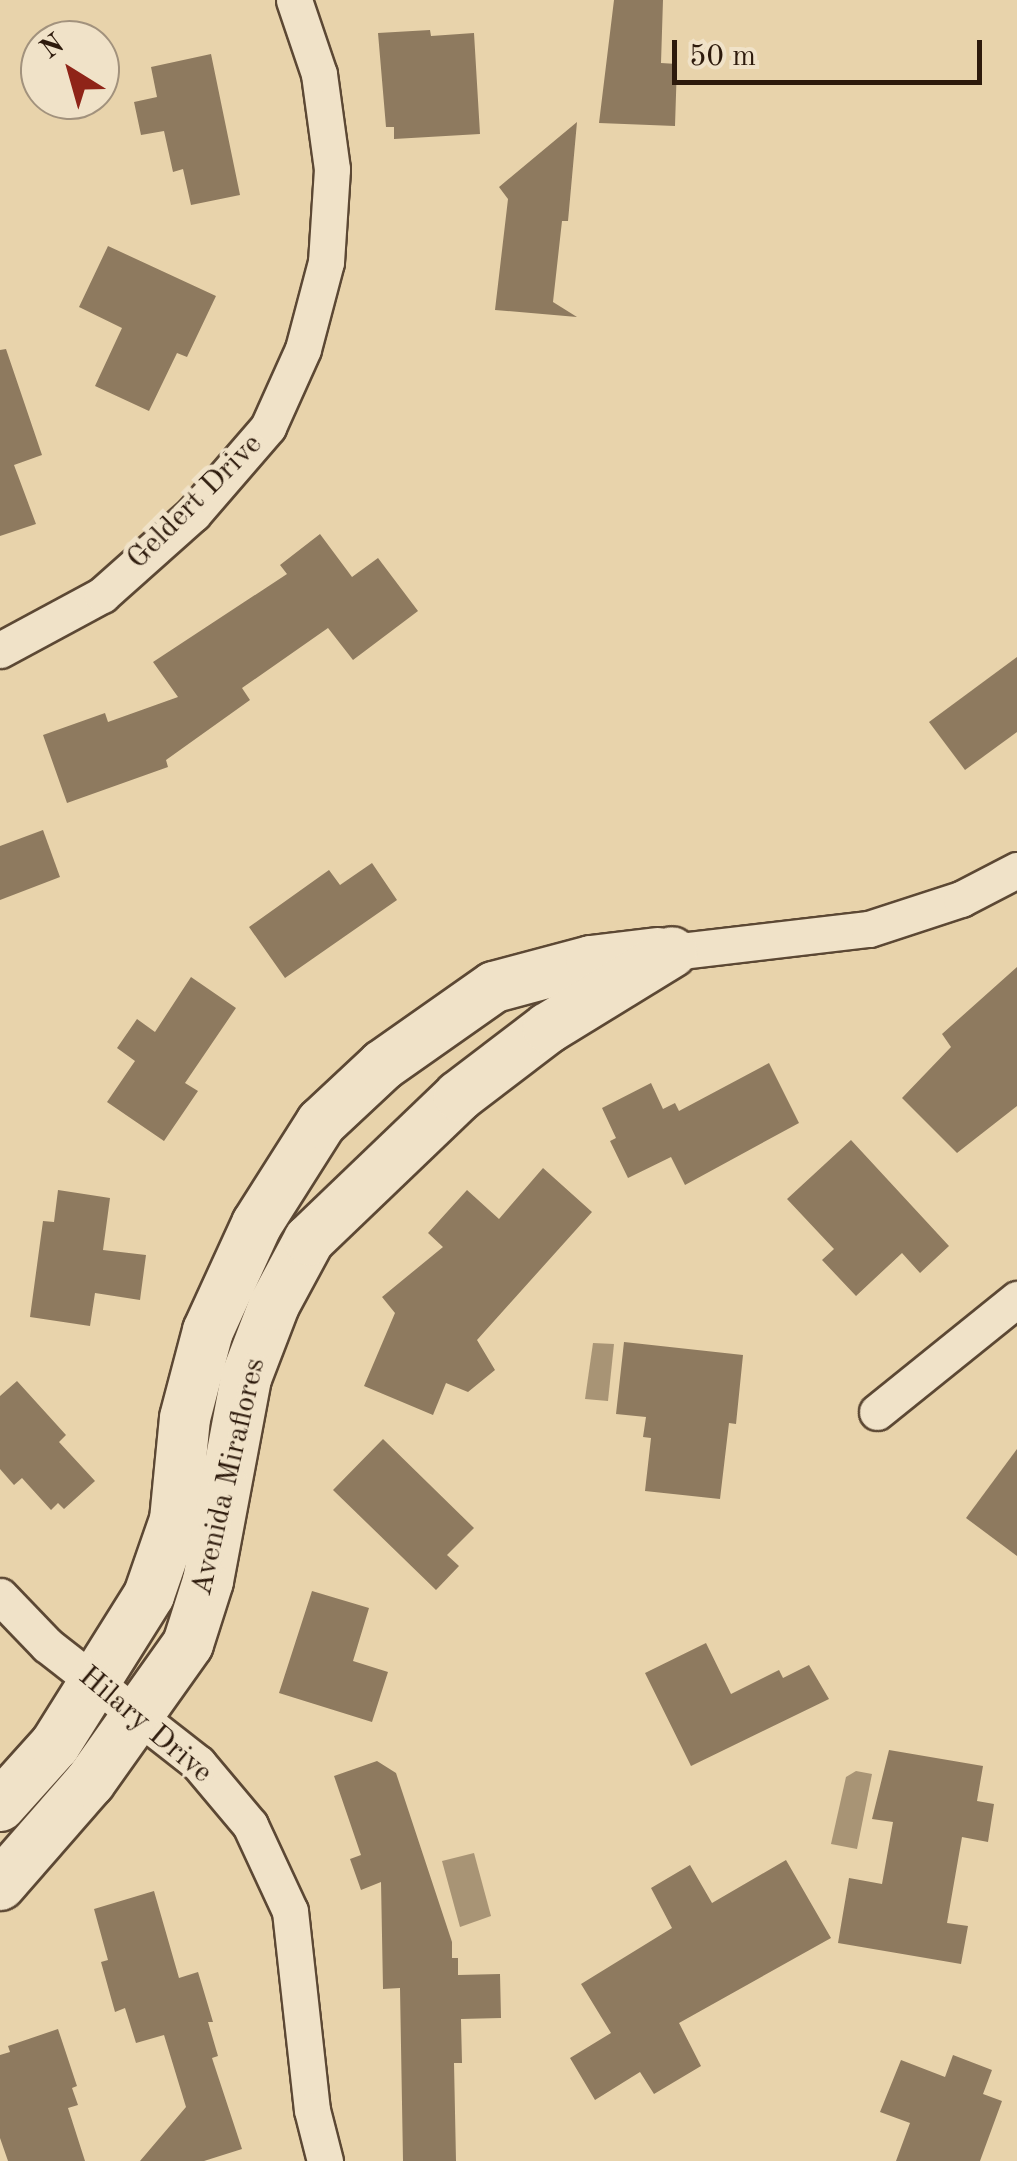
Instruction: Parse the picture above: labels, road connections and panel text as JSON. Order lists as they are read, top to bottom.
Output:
{
  "streets": {
    "street": ["Geldert Drive", "Avenida Miraflores", "Hilary Drive"]
  },
  "crossings": [
    ["Avenida Miraflores", "Hilary Drive"]
  ],
  "scale_bar": "50 m",
  "north": "top left"
}
